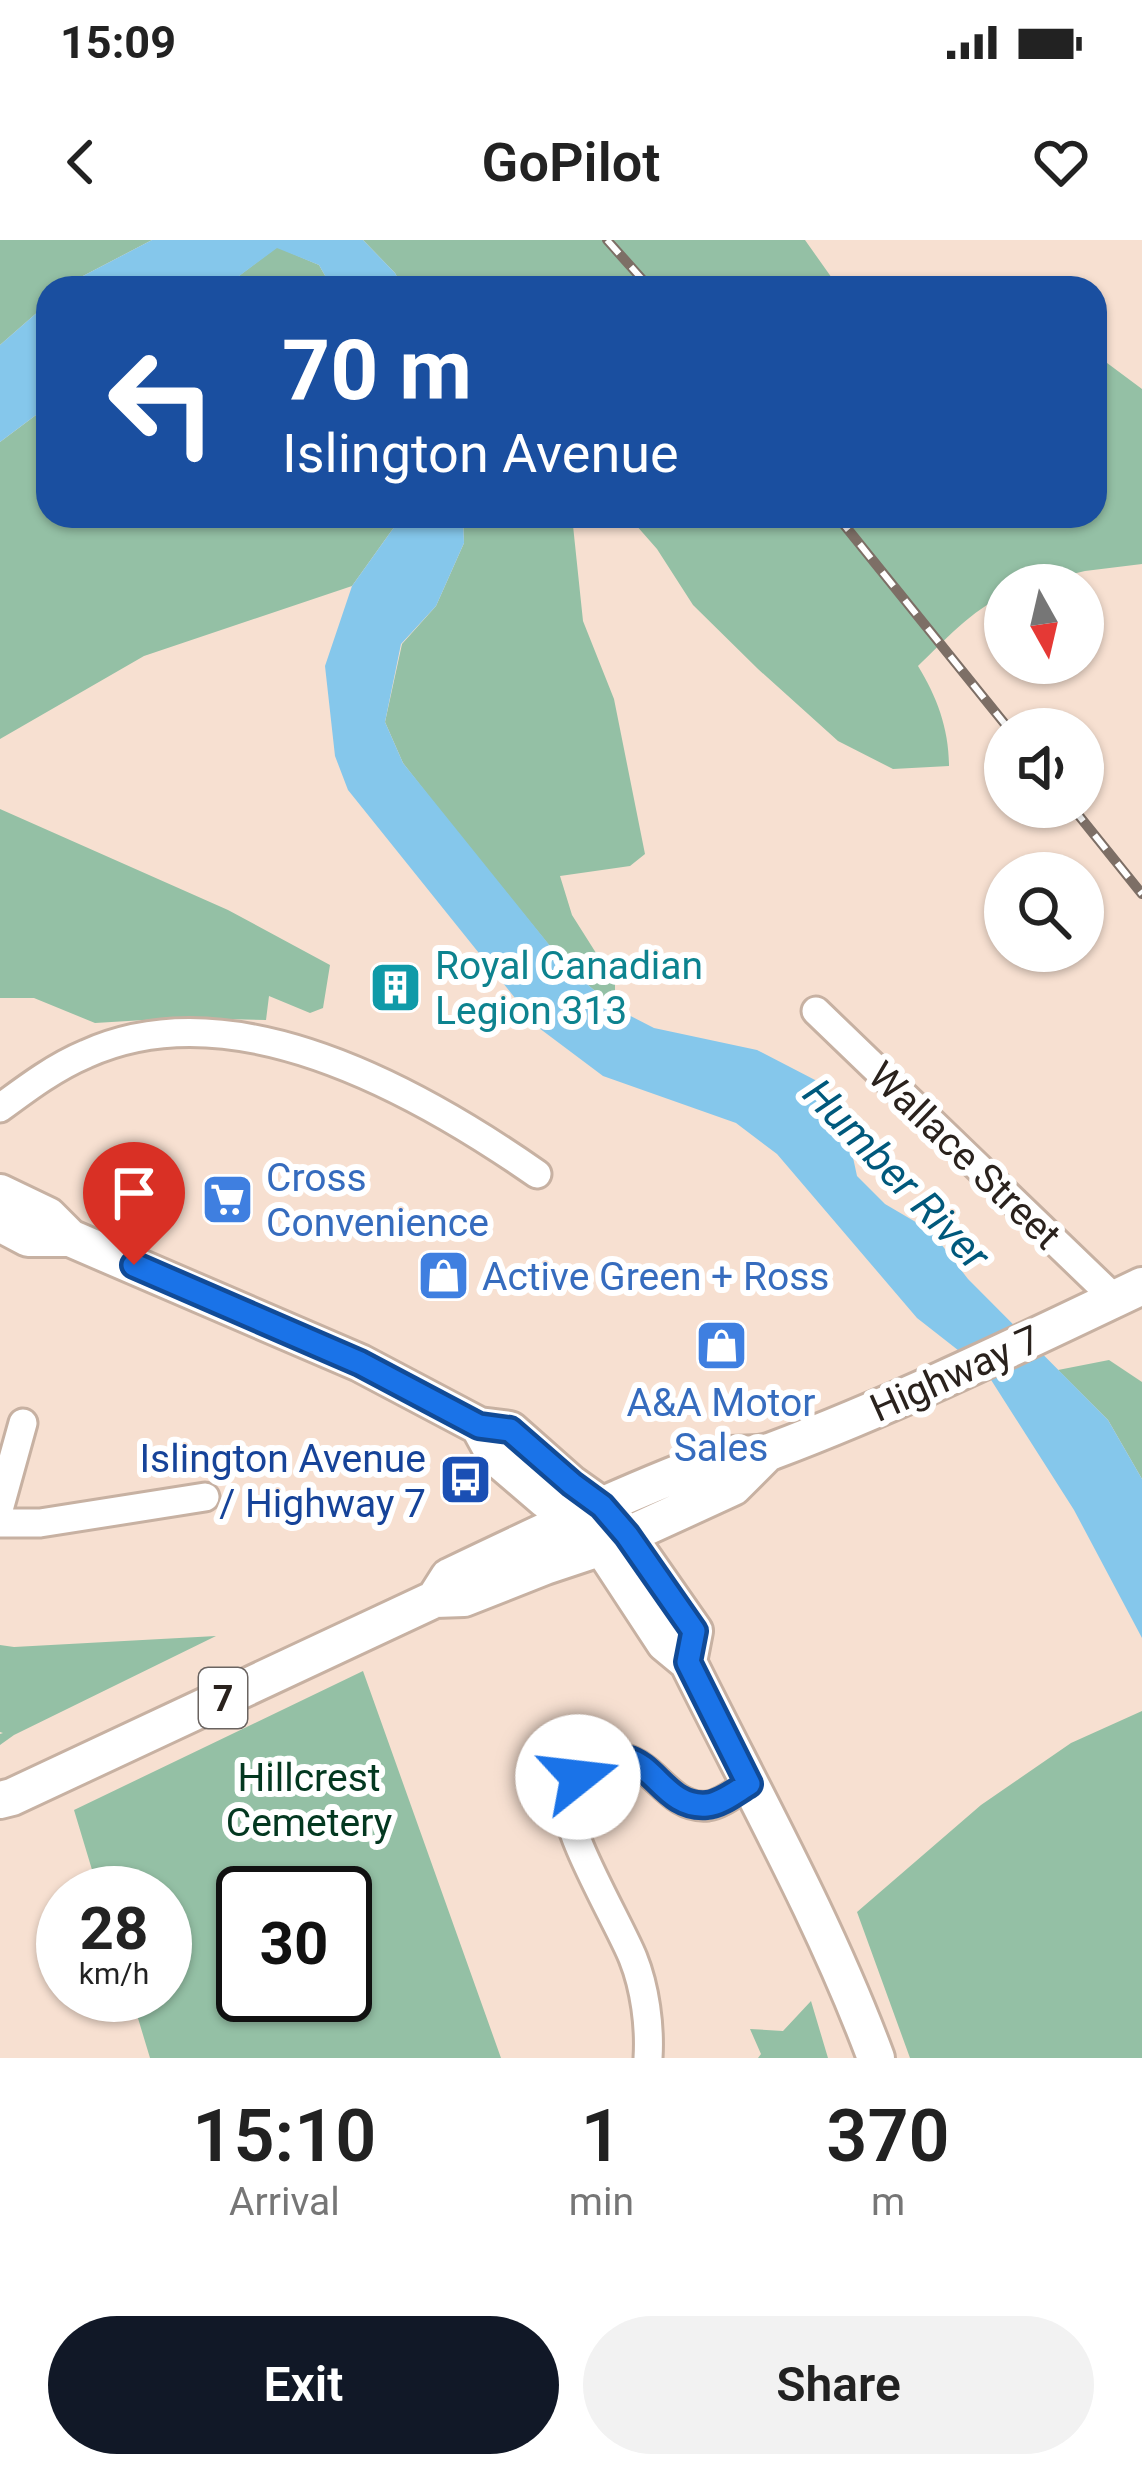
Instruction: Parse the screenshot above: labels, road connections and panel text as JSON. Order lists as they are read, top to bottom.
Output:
{
  "streets": {
    "main road": ["Highway 7", "7"],
    "street": ["Wallace Street"]
  },
  "crossings": [
    ["Wallace Street", "Highway 7"]
  ],
  "water": ["Humber River"],
  "parks": ["Hillcrest Cemetery"],
  "places": {
    "building": ["Royal Canadian Legion 313"],
    "supermarket": ["Cross Convenience"],
    "shop": ["Active Green + Ross", "A&A Motor Sales"],
    "bus stop": ["Islington Avenue / Highway 7"]
  },
  "north": "bottom",
  "page": {
    "status": "15:09",
    "header": "GoPilot",
    "turn": ["70 m", "Islington Avenue"],
    "speed": "28 km/h",
    "limit": "30",
    "eta": [
      "15:10",
      "Arrival",
      "1",
      "min",
      "370",
      "m"
    ],
    "buttons": ["Exit", "Share"]
  }
}
